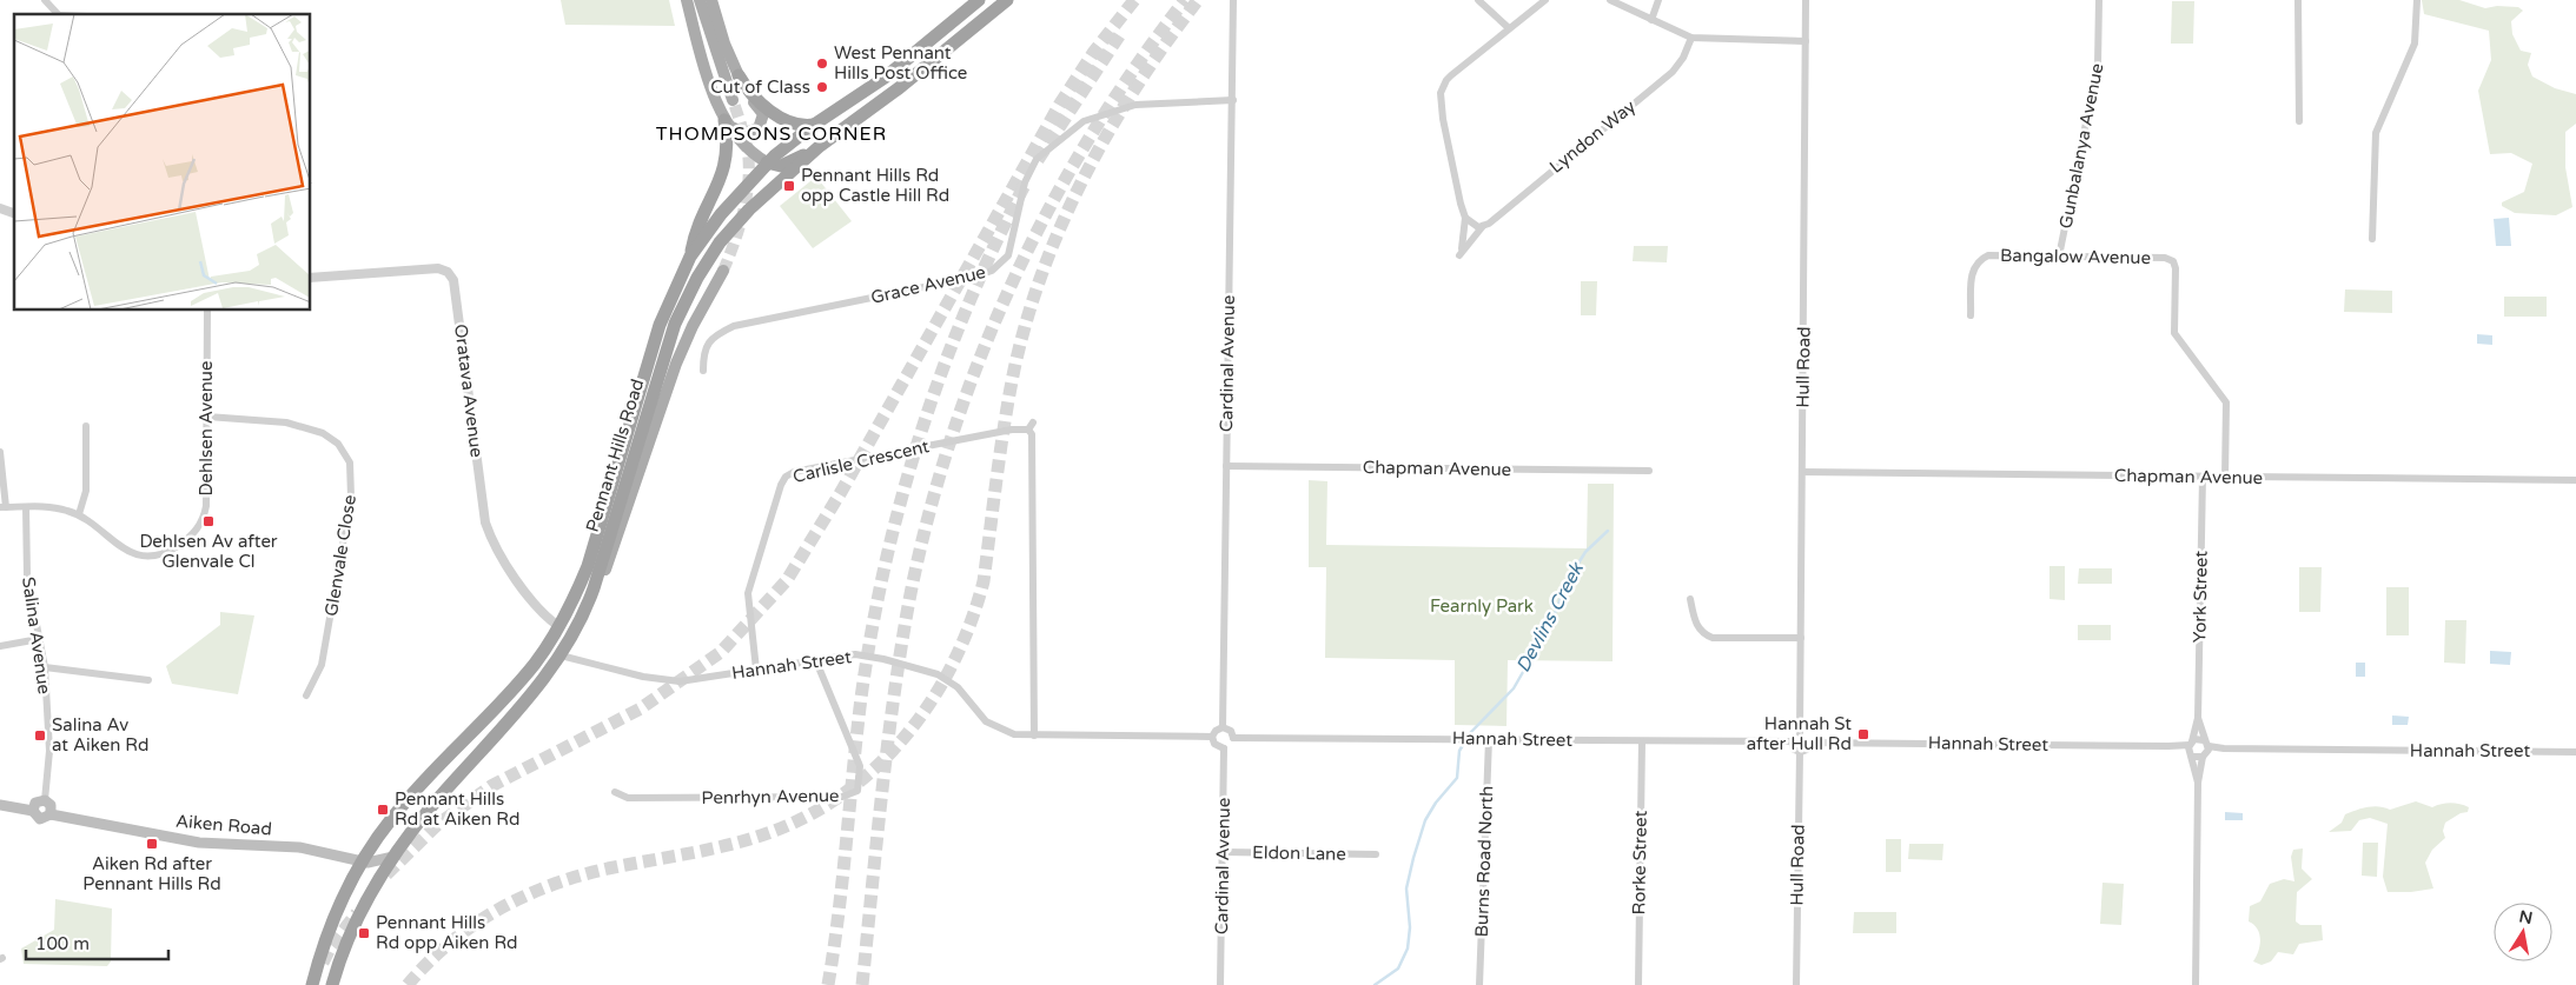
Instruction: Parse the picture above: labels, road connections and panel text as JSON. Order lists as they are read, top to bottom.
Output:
{
  "streets": {
    "highway": ["Pennant Hills Road"],
    "main road": ["Aiken Road"],
    "street": [
      "Lyndon Way",
      "Gunbalanya Avenue",
      "Bangalow Avenue",
      "Grace Avenue",
      "Cardinal Avenue",
      "Hull Road",
      "Oratava Avenue",
      "Dehlsen Avenue",
      "Carlisle Crescent",
      "Chapman Avenue",
      "Glenvale Close",
      "York Street",
      "Salina Avenue",
      "Hannah Street",
      "Penrhyn Avenue",
      "Eldon Lane",
      "Burns Road North",
      "Rorke Street"
    ]
  },
  "crossings": [
    ["Gunbalanya Avenue", "Bangalow Avenue"],
    ["Bangalow Avenue", "Chapman Avenue"],
    ["Grace Avenue", "Cardinal Avenue"],
    ["Cardinal Avenue", "Chapman Avenue"],
    ["Cardinal Avenue", "Hannah Street"],
    ["Cardinal Avenue", "Eldon Lane"],
    ["Hull Road", "Chapman Avenue"],
    ["Hull Road", "Hannah Street"],
    ["Oratava Avenue", "Pennant Hills Road"],
    ["Dehlsen Avenue", "Glenvale Close"],
    ["Dehlsen Avenue", "Salina Avenue"],
    ["Pennant Hills Road", "Hannah Street"],
    ["Pennant Hills Road", "Aiken Road"],
    ["Carlisle Crescent", "Hannah Street"],
    ["Chapman Avenue", "York Street"],
    ["York Street", "Hannah Street"],
    ["Salina Avenue", "Aiken Road"],
    ["Hannah Street", "Penrhyn Avenue"],
    ["Hannah Street", "Burns Road North"],
    ["Hannah Street", "Rorke Street"]
  ],
  "districts": ["THOMPSONS CORNER"],
  "water": ["Devlins Creek"],
  "parks": ["Fearnly Park"],
  "places": {
    "other": ["West Pennant Hills Post Office", "Cut of Class"],
    "transit": [
      "Pennant Hills Rd opp Castle Hill Rd",
      "Dehlsen Av after Glenvale Cl",
      "Hannah St after Hull Rd",
      "Salina Av at Aiken Rd",
      "Pennant Hills Rd at Aiken Rd",
      "Aiken Rd after Pennant Hills Rd",
      "Pennant Hills Rd opp Aiken Rd"
    ]
  },
  "scale_bar": "100 m",
  "north": "top"
}
